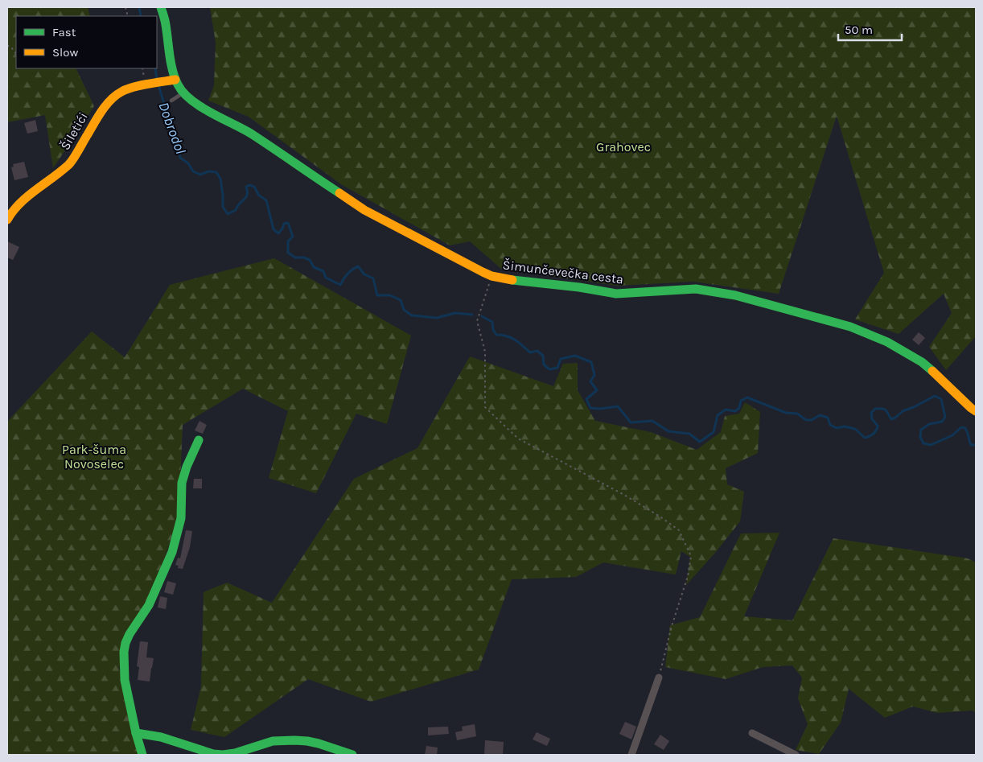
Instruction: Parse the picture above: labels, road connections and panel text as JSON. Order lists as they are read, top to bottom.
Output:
{
  "streets": {
    "street": ["Šiletići", "Šimunčevečka cesta"]
  },
  "crossings": [
    ["Šiletići", "Šimunčevečka cesta"]
  ],
  "water": ["Dobrodol"],
  "parks": ["Grahovec", "Park-šuma Novoselec"],
  "legend": ["Fast", "Slow"],
  "scale_bar": "50 m"
}
